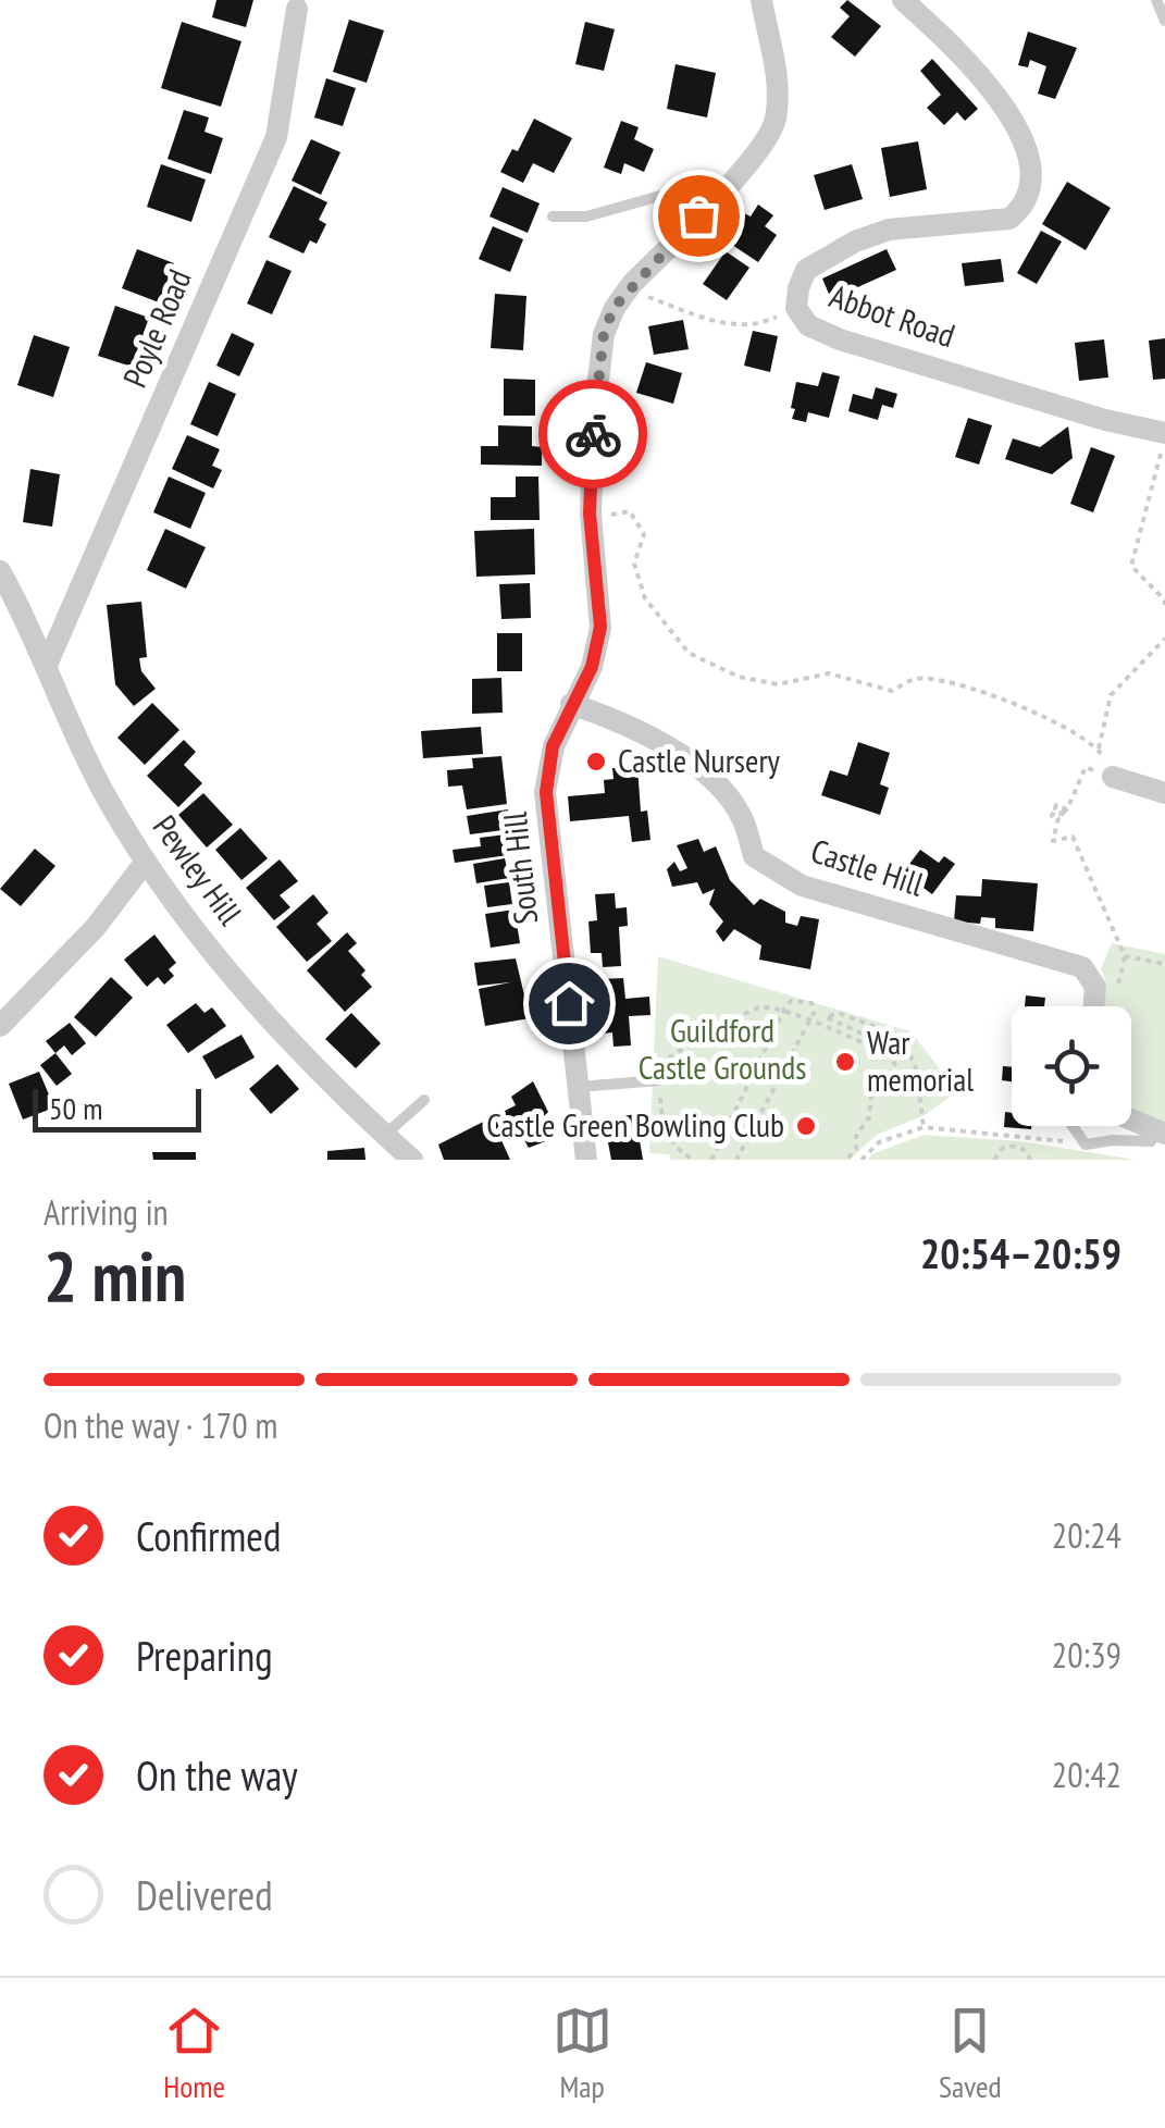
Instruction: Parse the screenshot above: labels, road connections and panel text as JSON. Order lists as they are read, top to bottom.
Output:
{
  "streets": {
    "street": [
      "Abbot Road",
      "Poyle Road",
      "South Hill",
      "Castle Hill",
      "Pewley Hill"
    ]
  },
  "crossings": [
    ["Poyle Road", "Pewley Hill"],
    ["South Hill", "Castle Hill"]
  ],
  "parks": ["Guildford Castle Grounds"],
  "places": ["Castle Nursery", "War memorial", "Castle Green Bowling Club"],
  "scale_bar": "50 m",
  "page": {
    "scale": "50 m",
    "heading": ["2 min", "Arriving in", "20:54–20:59"],
    "bar": "On the way · 170 m",
    "list": [
      ["Confirmed", "20:24"],
      ["Preparing", "20:39"],
      ["On the way", "20:42"],
      "Delivered"
    ],
    "tabs": ["Home", "Map", "Saved"]
  }
}
